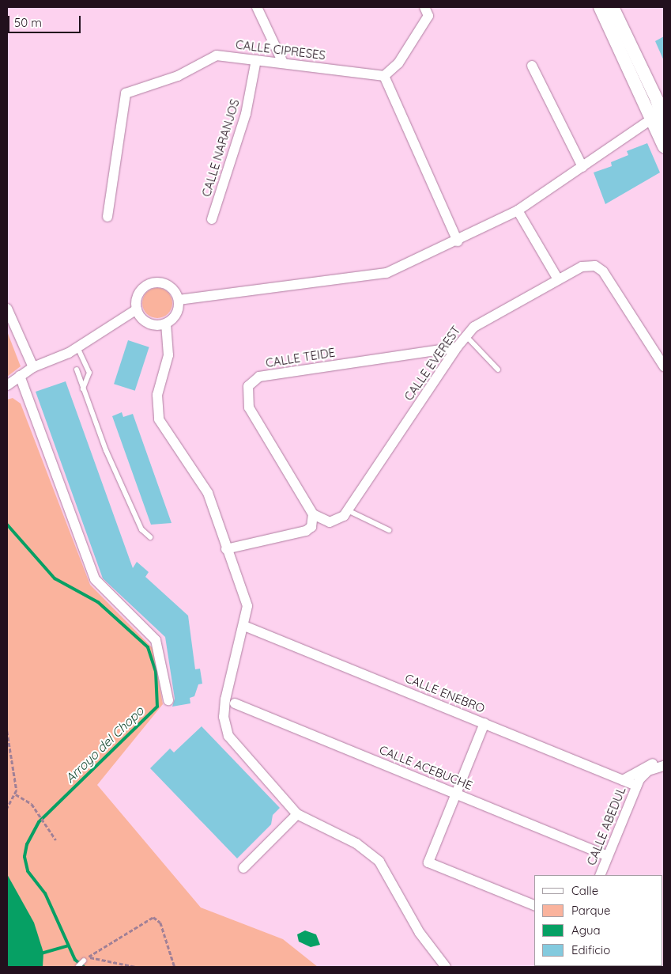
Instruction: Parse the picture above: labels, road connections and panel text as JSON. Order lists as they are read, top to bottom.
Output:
{
  "streets": {
    "street": [
      "CALLE CIPRESES",
      "CALLE NARANJOS",
      "CALLE TEIDE",
      "CALLE EVEREST",
      "CALLE ENEBRO",
      "CALLE ACEBUCHE",
      "CALLE ABEDUL"
    ]
  },
  "crossings": [
    ["CALLE CIPRESES", "CALLE NARANJOS"],
    ["CALLE TEIDE", "CALLE EVEREST"],
    ["CALLE ENEBRO", "CALLE ABEDUL"],
    ["CALLE ACEBUCHE", "CALLE ABEDUL"]
  ],
  "water": ["Arroyo del Chopo"],
  "legend": [
    "Calle",
    "Parque",
    "Agua",
    "Edificio"
  ],
  "scale_bar": "50 m"
}
